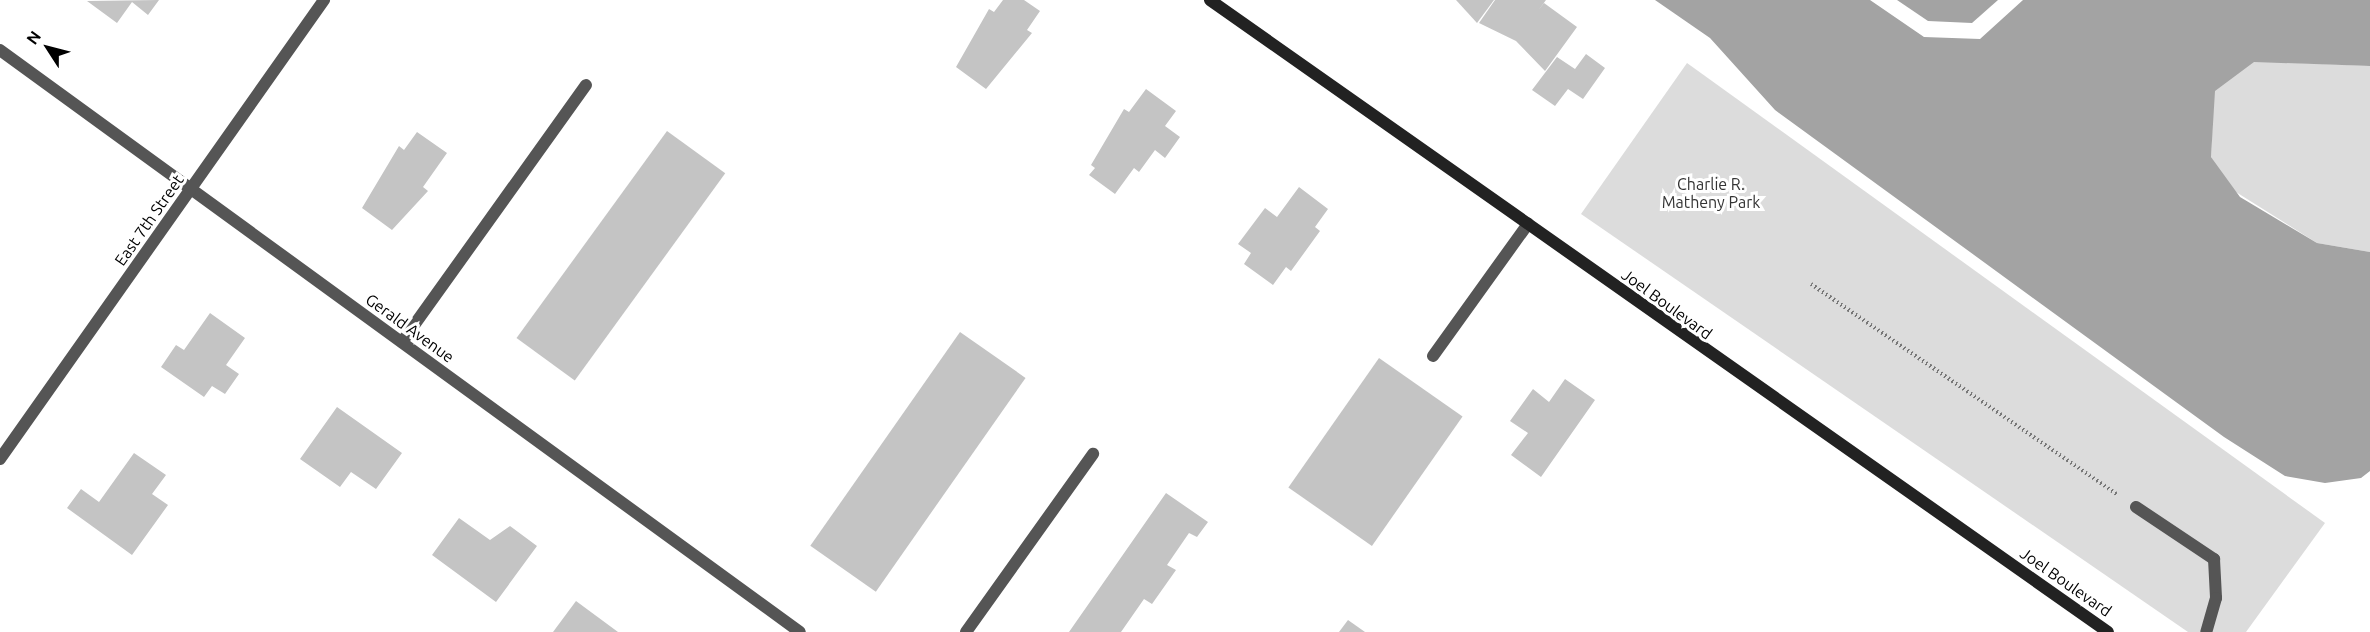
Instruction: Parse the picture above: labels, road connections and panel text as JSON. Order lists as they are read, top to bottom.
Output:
{
  "streets": {
    "main road": ["Joel Boulevard"],
    "street": ["East 7th Street", "Gerald Avenue"]
  },
  "crossings": [
    ["East 7th Street", "Gerald Avenue"]
  ],
  "parks": ["Charlie R. Matheny Park"],
  "north": "top left"
}
